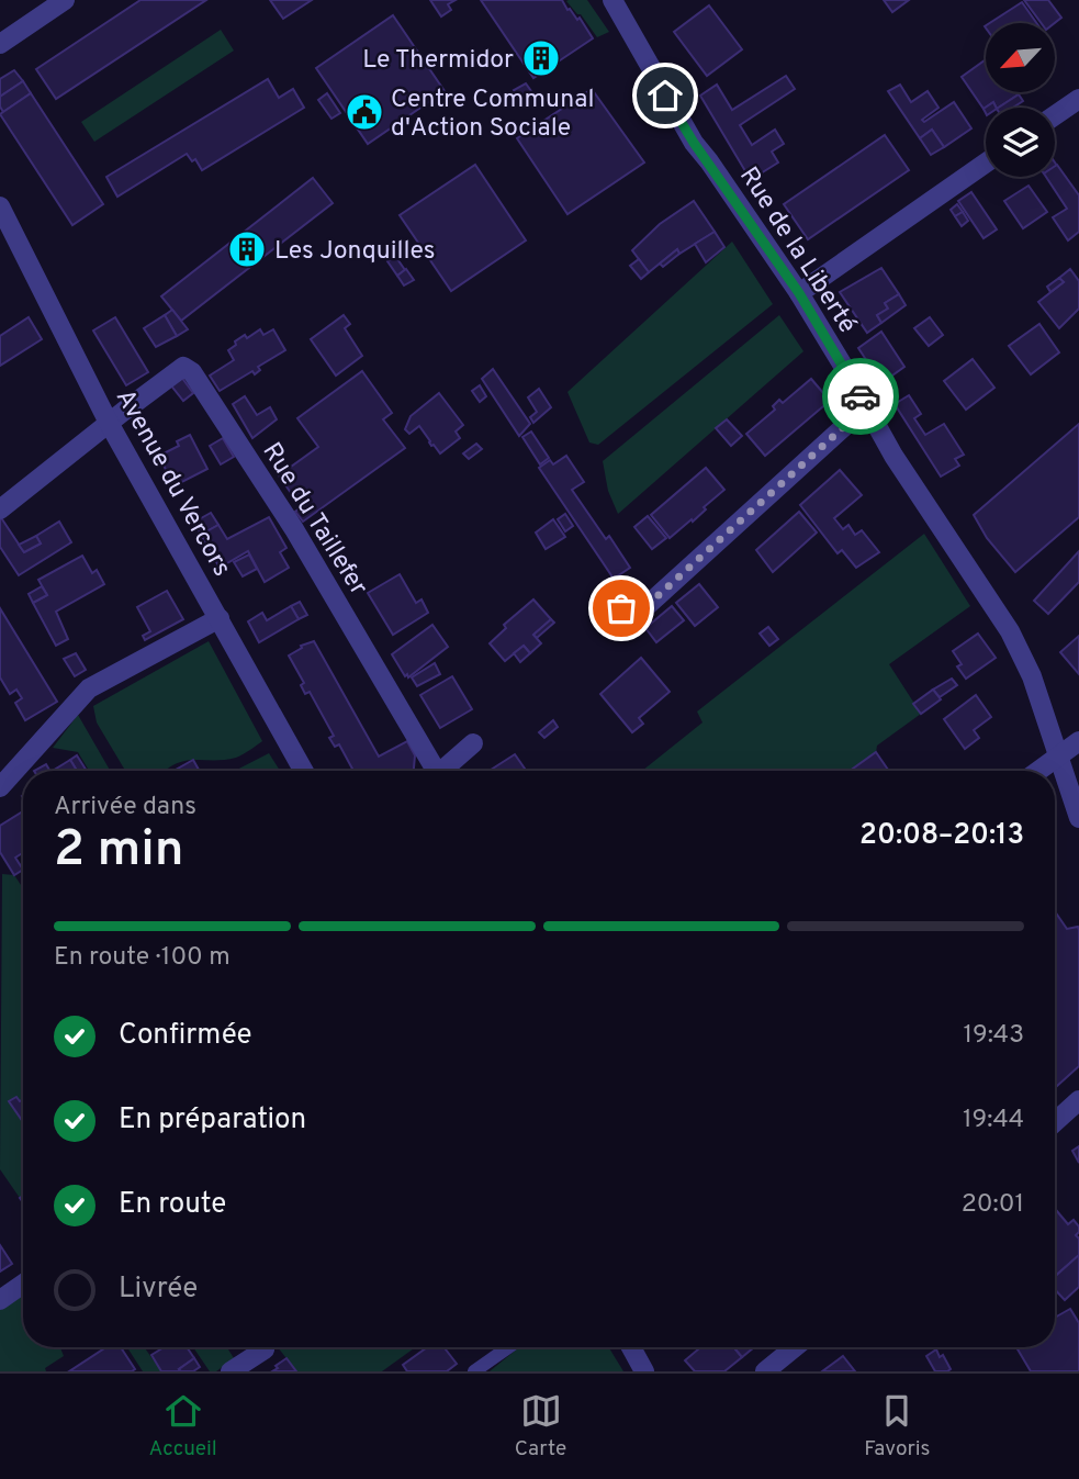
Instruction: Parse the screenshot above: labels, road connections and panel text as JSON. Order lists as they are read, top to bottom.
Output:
{
  "streets": {
    "street": ["Rue de la Liberté", "Avenue du Vercors", "Rue du Taillefer"]
  },
  "crossings": [
    ["Avenue du Vercors", "Rue du Taillefer"]
  ],
  "places": {
    "building": ["Le Thermidor", "Les Jonquilles"],
    "public building": ["Centre Communal d'Action Sociale"]
  },
  "north": "bottom left",
  "page": {
    "heading": ["2 min", "Arrivée dans", "20:08–20:13"],
    "bar": "En route · 100 m",
    "list": [
      ["Confirmée", "19:43"],
      ["En préparation", "19:44"],
      ["En route", "20:01"],
      "Livrée"
    ],
    "tabs": ["Accueil", "Carte", "Favoris"]
  }
}
